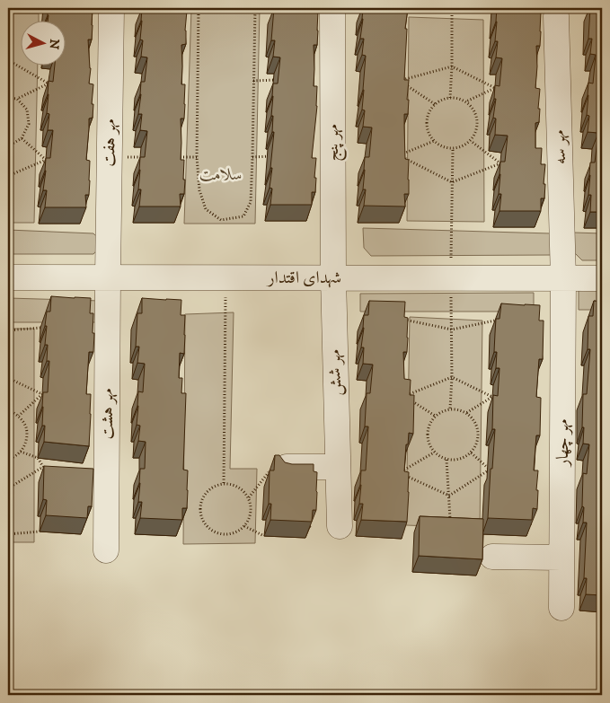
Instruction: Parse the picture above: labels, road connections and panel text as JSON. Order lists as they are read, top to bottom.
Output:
{
  "streets": {
    "street": [
      "مهر هفت",
      "مهر پنج",
      "مهر سه",
      "شهدای اقتدار",
      "مهر شش",
      "مهر هشت",
      "مهر چهار"
    ]
  },
  "crossings": [
    ["مهر هفت", "شهدای اقتدار"],
    ["مهر هفت", "مهر هشت"],
    ["مهر پنج", "شهدای اقتدار"],
    ["مهر پنج", "مهر شش"],
    ["مهر سه", "شهدای اقتدار"],
    ["مهر سه", "مهر چهار"],
    ["شهدای اقتدار", "مهر شش"],
    ["شهدای اقتدار", "مهر هشت"],
    ["شهدای اقتدار", "مهر چهار"]
  ],
  "parks": ["سلامت"],
  "north": "right"
}
